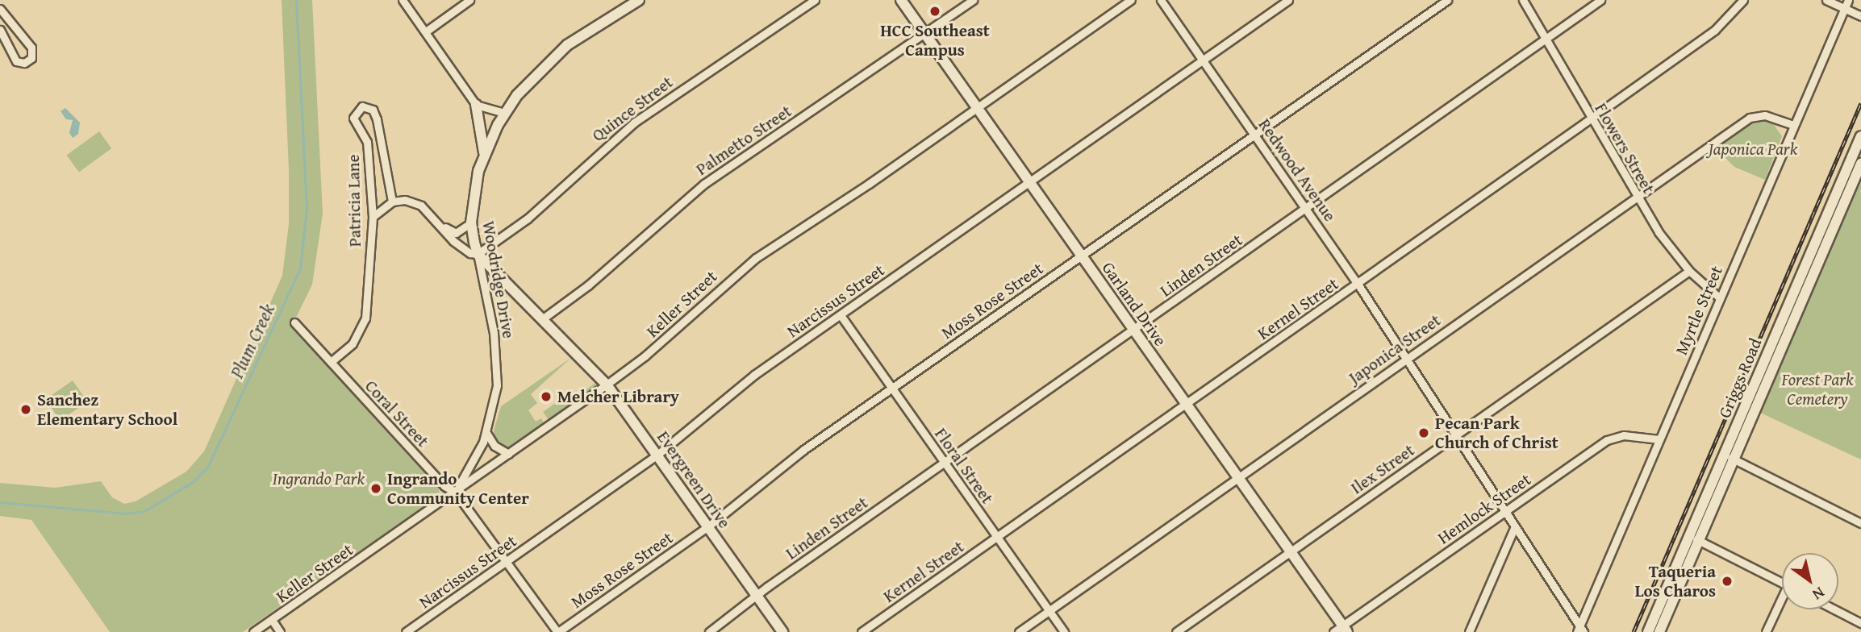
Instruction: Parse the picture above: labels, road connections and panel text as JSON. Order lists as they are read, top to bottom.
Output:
{
  "streets": {
    "main road": [
      "Woodridge Drive",
      "Garland Drive",
      "Griggs Road",
      "Evergreen Drive"
    ],
    "street": [
      "Quince Street",
      "Palmetto Street",
      "Flowers Street",
      "Redwood Avenue",
      "Patricia Lane",
      "Linden Street",
      "Narcissus Street",
      "Moss Rose Street",
      "Keller Street",
      "Kernel Street",
      "Myrtle Street",
      "Japonica Street",
      "Coral Street",
      "Floral Street",
      "Ilex Street",
      "Hemlock Street"
    ]
  },
  "crossings": [
    ["Quince Street", "Woodridge Drive"],
    ["Quince Street", "Evergreen Drive"],
    ["Palmetto Street", "Garland Drive"],
    ["Palmetto Street", "Evergreen Drive"],
    ["Flowers Street", "Linden Street"],
    ["Flowers Street", "Kernel Street"],
    ["Flowers Street", "Myrtle Street"],
    ["Flowers Street", "Japonica Street"],
    ["Flowers Street", "Ilex Street"],
    ["Redwood Avenue", "Linden Street"],
    ["Redwood Avenue", "Narcissus Street"],
    ["Redwood Avenue", "Moss Rose Street"],
    ["Redwood Avenue", "Kernel Street"],
    ["Redwood Avenue", "Japonica Street"],
    ["Redwood Avenue", "Ilex Street"],
    ["Patricia Lane", "Coral Street"],
    ["Linden Street", "Garland Drive"],
    ["Linden Street", "Floral Street"],
    ["Linden Street", "Evergreen Drive"],
    ["Woodridge Drive", "Keller Street"],
    ["Woodridge Drive", "Coral Street"],
    ["Woodridge Drive", "Evergreen Drive"],
    ["Narcissus Street", "Garland Drive"],
    ["Narcissus Street", "Coral Street"],
    ["Narcissus Street", "Floral Street"],
    ["Narcissus Street", "Evergreen Drive"],
    ["Moss Rose Street", "Garland Drive"],
    ["Moss Rose Street", "Coral Street"],
    ["Moss Rose Street", "Floral Street"],
    ["Moss Rose Street", "Evergreen Drive"],
    ["Keller Street", "Garland Drive"],
    ["Keller Street", "Coral Street"],
    ["Keller Street", "Evergreen Drive"],
    ["Garland Drive", "Kernel Street"],
    ["Garland Drive", "Japonica Street"],
    ["Garland Drive", "Ilex Street"],
    ["Garland Drive", "Hemlock Street"],
    ["Kernel Street", "Floral Street"],
    ["Myrtle Street", "Japonica Street"],
    ["Myrtle Street", "Hemlock Street"],
    ["Japonica Street", "Floral Street"]
  ],
  "water": ["Plum Creek"],
  "parks": ["Japonica Park", "Forest Park Cemetery", "Ingrando Park"],
  "places": [
    "HCC Southeast Campus",
    "Melcher Library",
    "Sanchez Elementary School",
    "Pecan Park Church of Christ",
    "Ingrando Community Center",
    "Taqueria Los Charos"
  ],
  "north": "bottom right"
}
